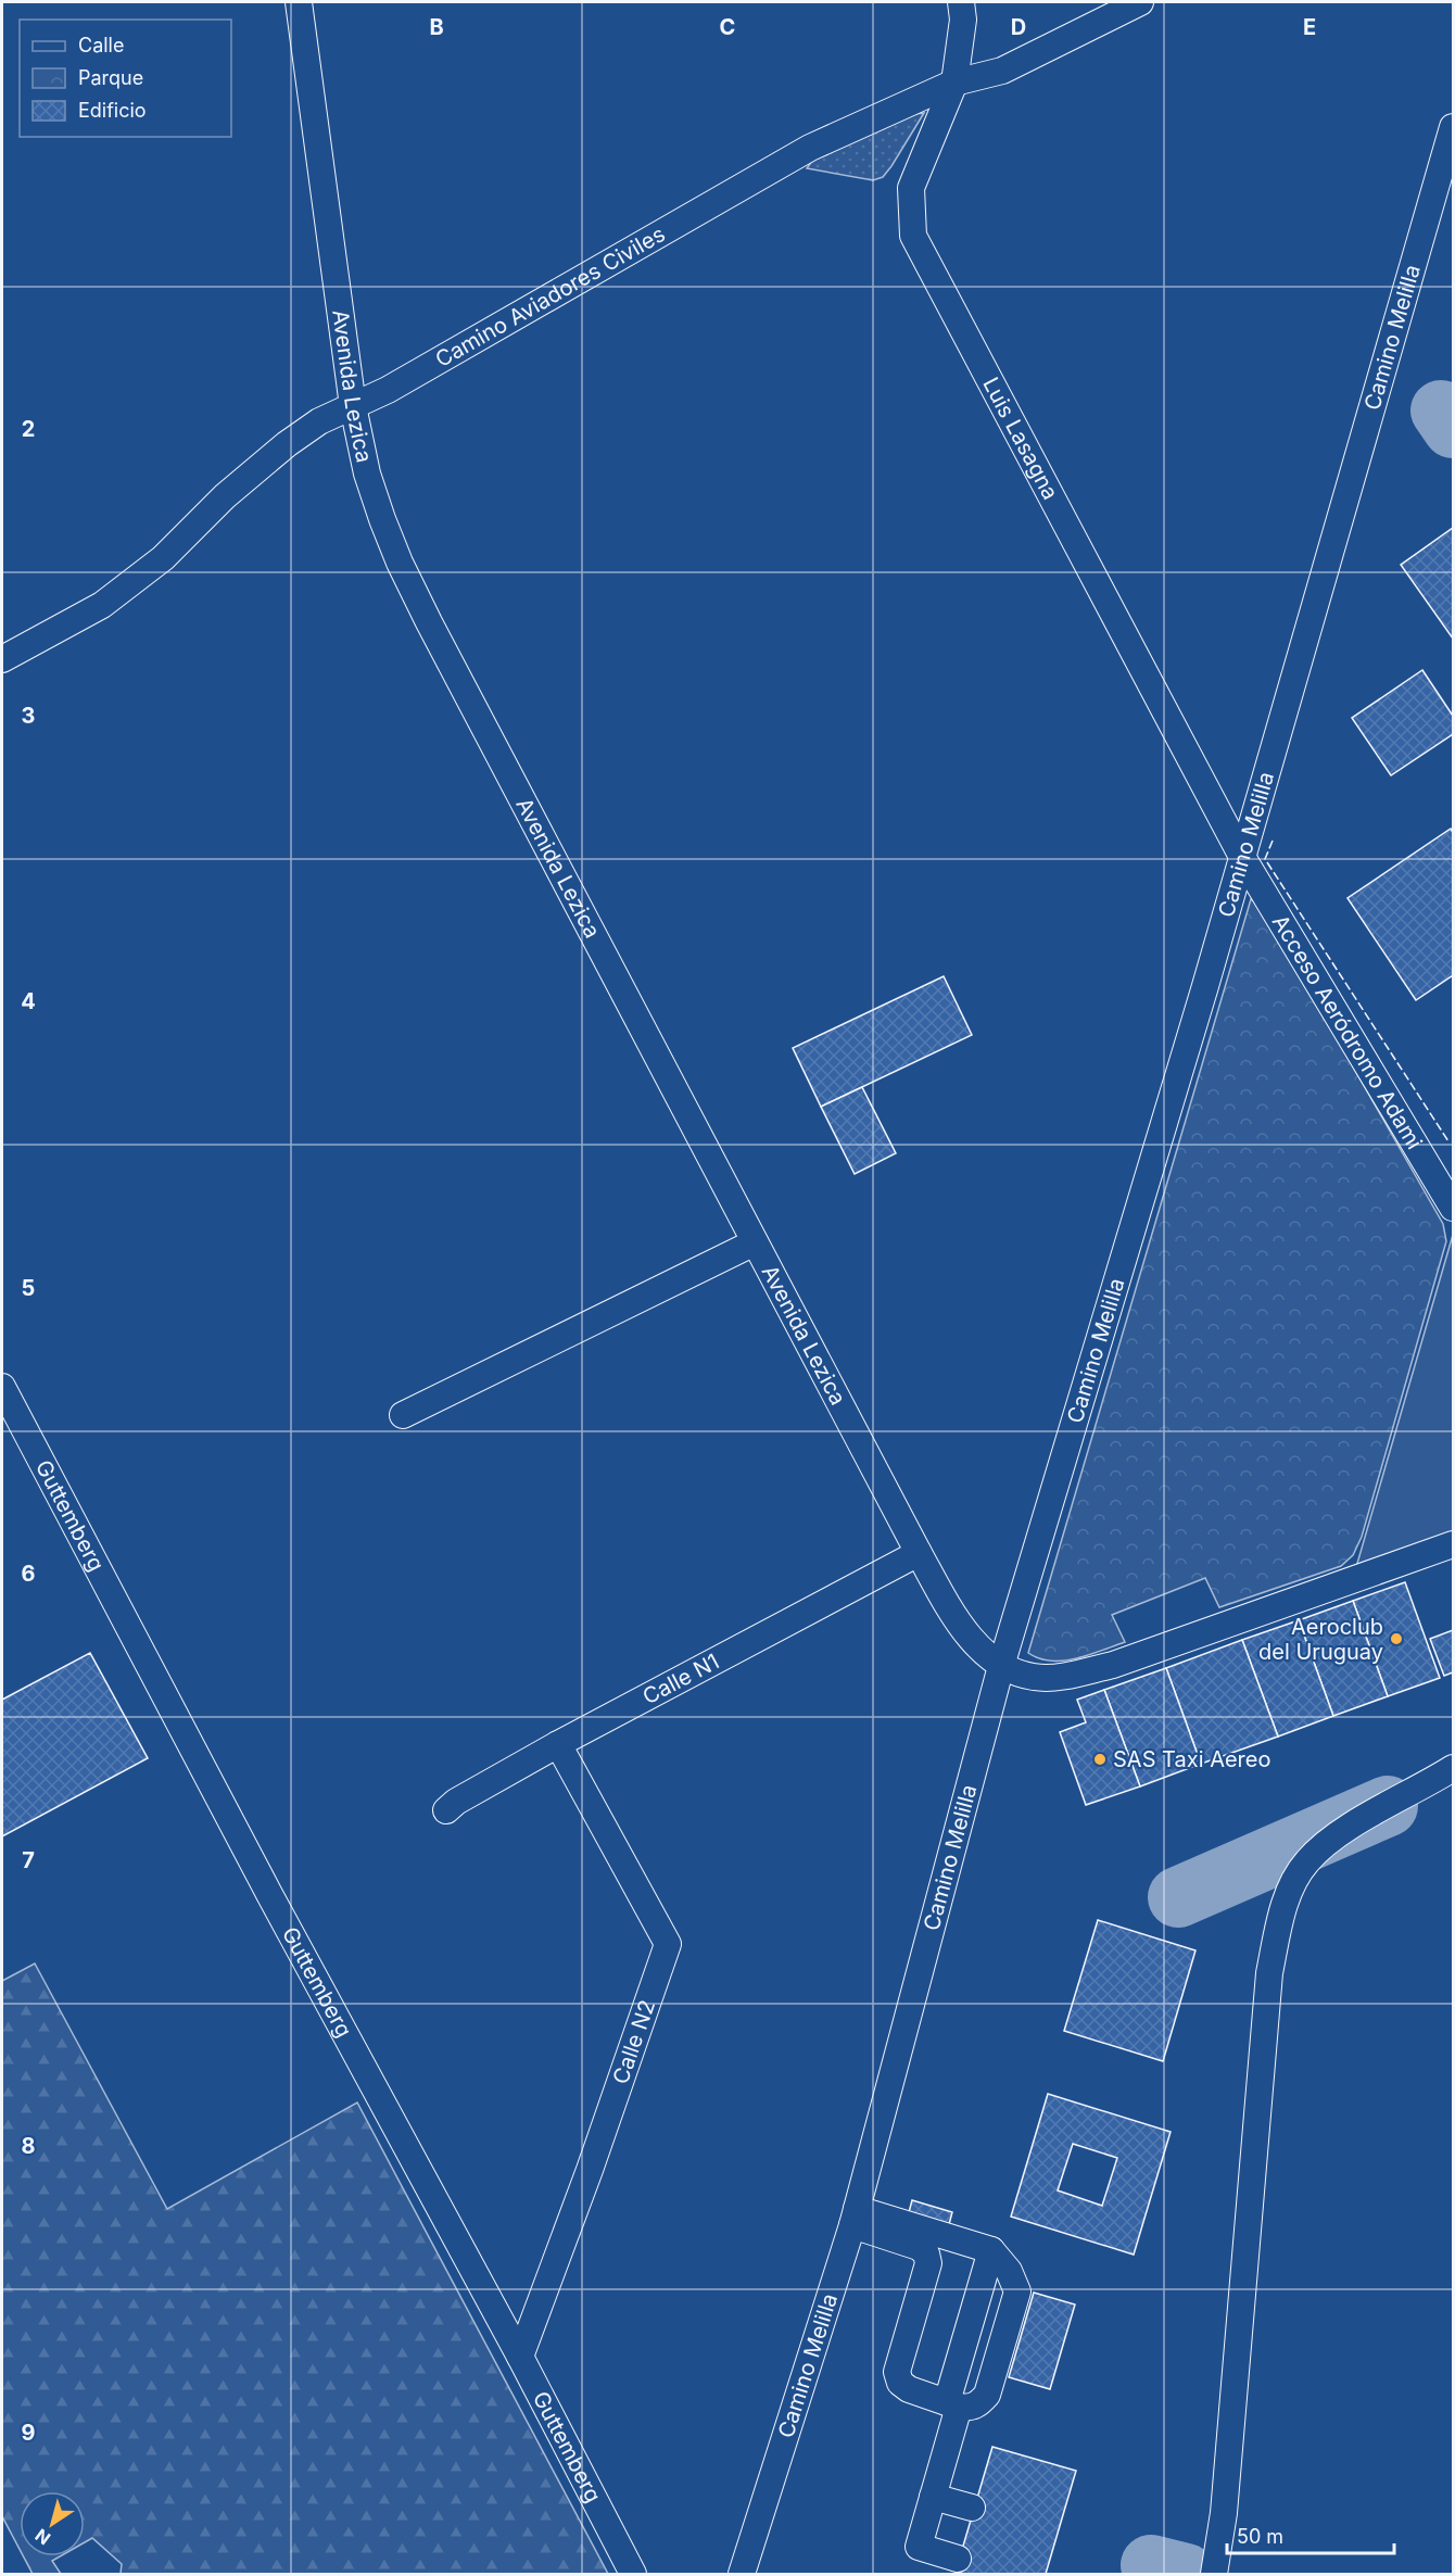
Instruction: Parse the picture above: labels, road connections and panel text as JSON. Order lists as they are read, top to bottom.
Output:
{
  "streets": {
    "street": [
      "Camino Aviadores Civiles",
      "Camino Melilla",
      "Avenida Lezica",
      "Luis Lasagna",
      "Acceso Aeródromo Adami",
      "Guttemberg",
      "Calle N1",
      "Calle N2"
    ]
  },
  "crossings": [
    ["Camino Aviadores Civiles", "Avenida Lezica"],
    ["Camino Aviadores Civiles", "Luis Lasagna"],
    ["Camino Melilla", "Avenida Lezica"],
    ["Camino Melilla", "Luis Lasagna"],
    ["Camino Melilla", "Acceso Aeródromo Adami"],
    ["Avenida Lezica", "Calle N1"],
    ["Luis Lasagna", "Acceso Aeródromo Adami"],
    ["Guttemberg", "Calle N2"],
    ["Calle N1", "Calle N2"]
  ],
  "places": ["Aeroclub del Uruguay", "SAS Taxi Aereo"],
  "legend": ["Calle", "Parque", "Edificio"],
  "scale_bar": "50 m",
  "north": "bottom left",
  "grid": {
    "columns": [
      "B",
      "C",
      "D",
      "E"
    ],
    "rows": [
      "2",
      "3",
      "4",
      "5",
      "6",
      "7",
      "8",
      "9"
    ]
  }
}
